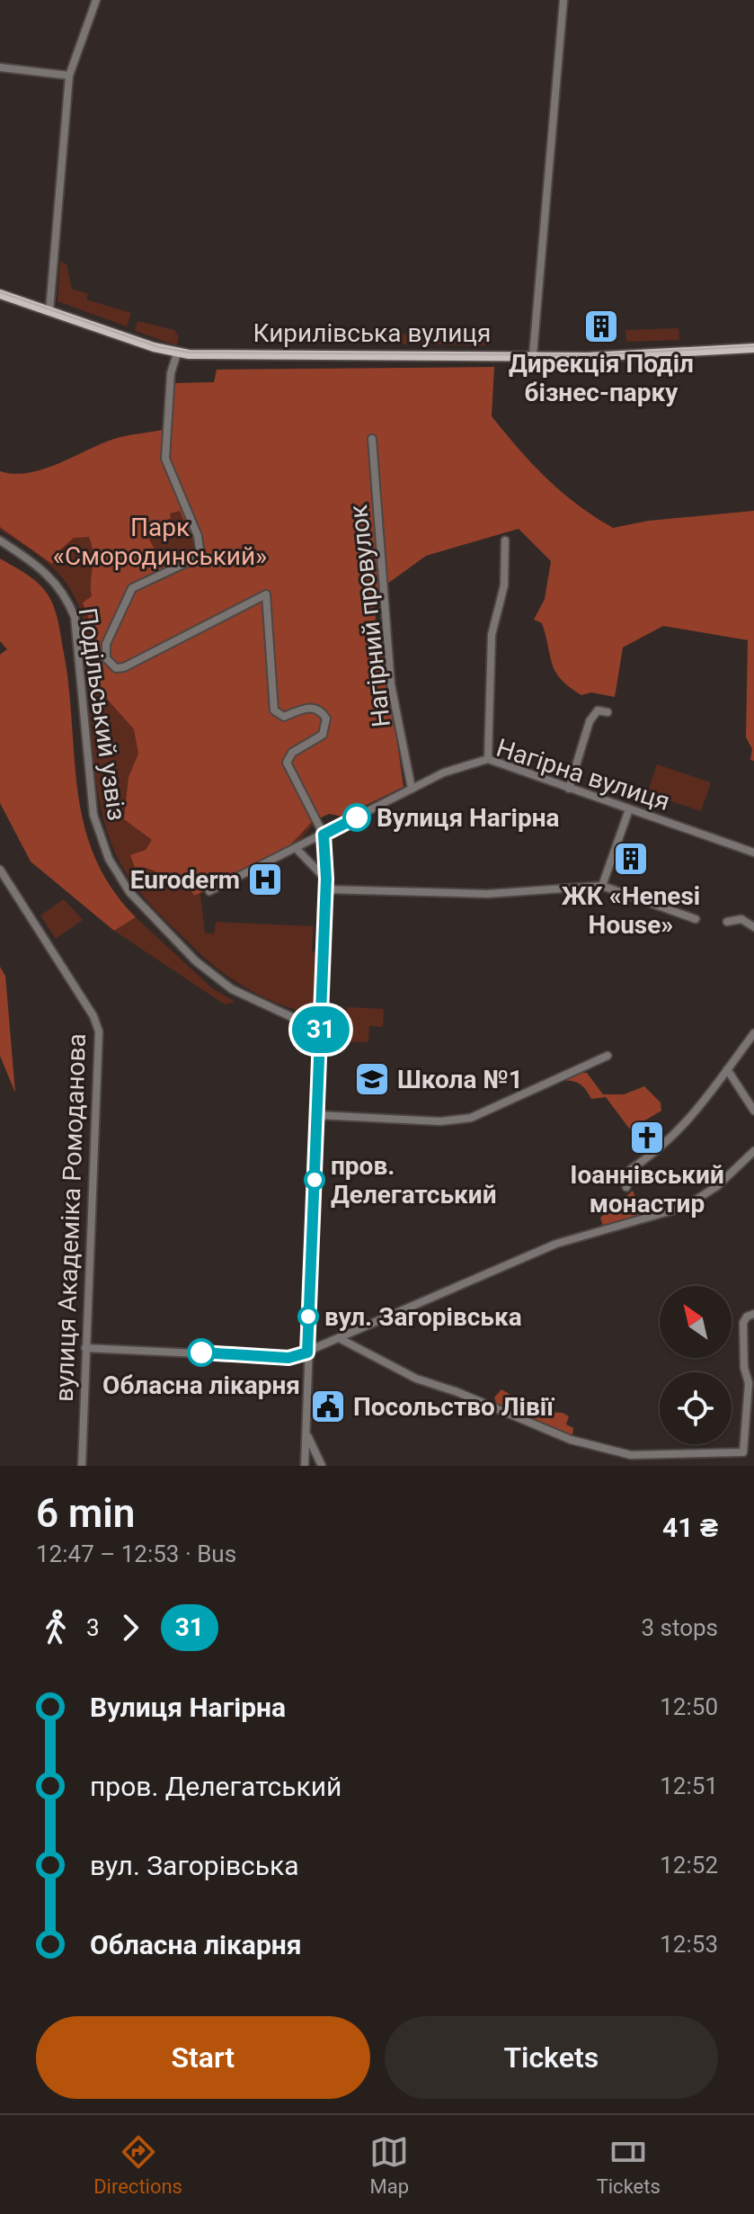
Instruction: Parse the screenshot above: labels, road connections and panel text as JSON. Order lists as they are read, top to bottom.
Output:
{
  "streets": {
    "main road": ["Кирилівська вулиця"],
    "street": [
      "Нагірний провулок",
      "Подільський узвіз",
      "Нагірна вулиця",
      "вулиця Академіка Ромоданова"
    ]
  },
  "crossings": [
    ["Нагірний провулок", "Нагірна вулиця"]
  ],
  "parks": ["Парк «Смородинський»"],
  "places": {
    "building": ["Дирекція Поділ бізнес-парку", "ЖК «Henesi House»"],
    "other": [
      "Вулиця Нагірна",
      "пров. Делегатський",
      "вул. Загорівська",
      "Обласна лікарня"
    ],
    "hospital": ["Euroderm"],
    "school or university": ["Школа №1"],
    "church": ["Іоаннівський монастир"],
    "public building": ["Посольство Лівії"]
  },
  "lines": ["bus line 31"],
  "north": "top left",
  "page": {
    "on_map": "31",
    "heading": ["6 min", "12:47 – 12:53 · Bus", "41 ₴"],
    "legs": ["3", "31", "3 stops"],
    "list": [
      {
        "name": "Вулиця Нагірна",
        "value": "12:50"
      },
      {
        "name": "пров. Делегатський",
        "value": "12:51"
      },
      {
        "name": "вул. Загорівська",
        "value": "12:52"
      },
      {
        "name": "Обласна лікарня",
        "value": "12:53"
      }
    ],
    "buttons": ["Start", "Tickets"],
    "tabs": ["Directions", "Map", "Tickets"]
  }
}
